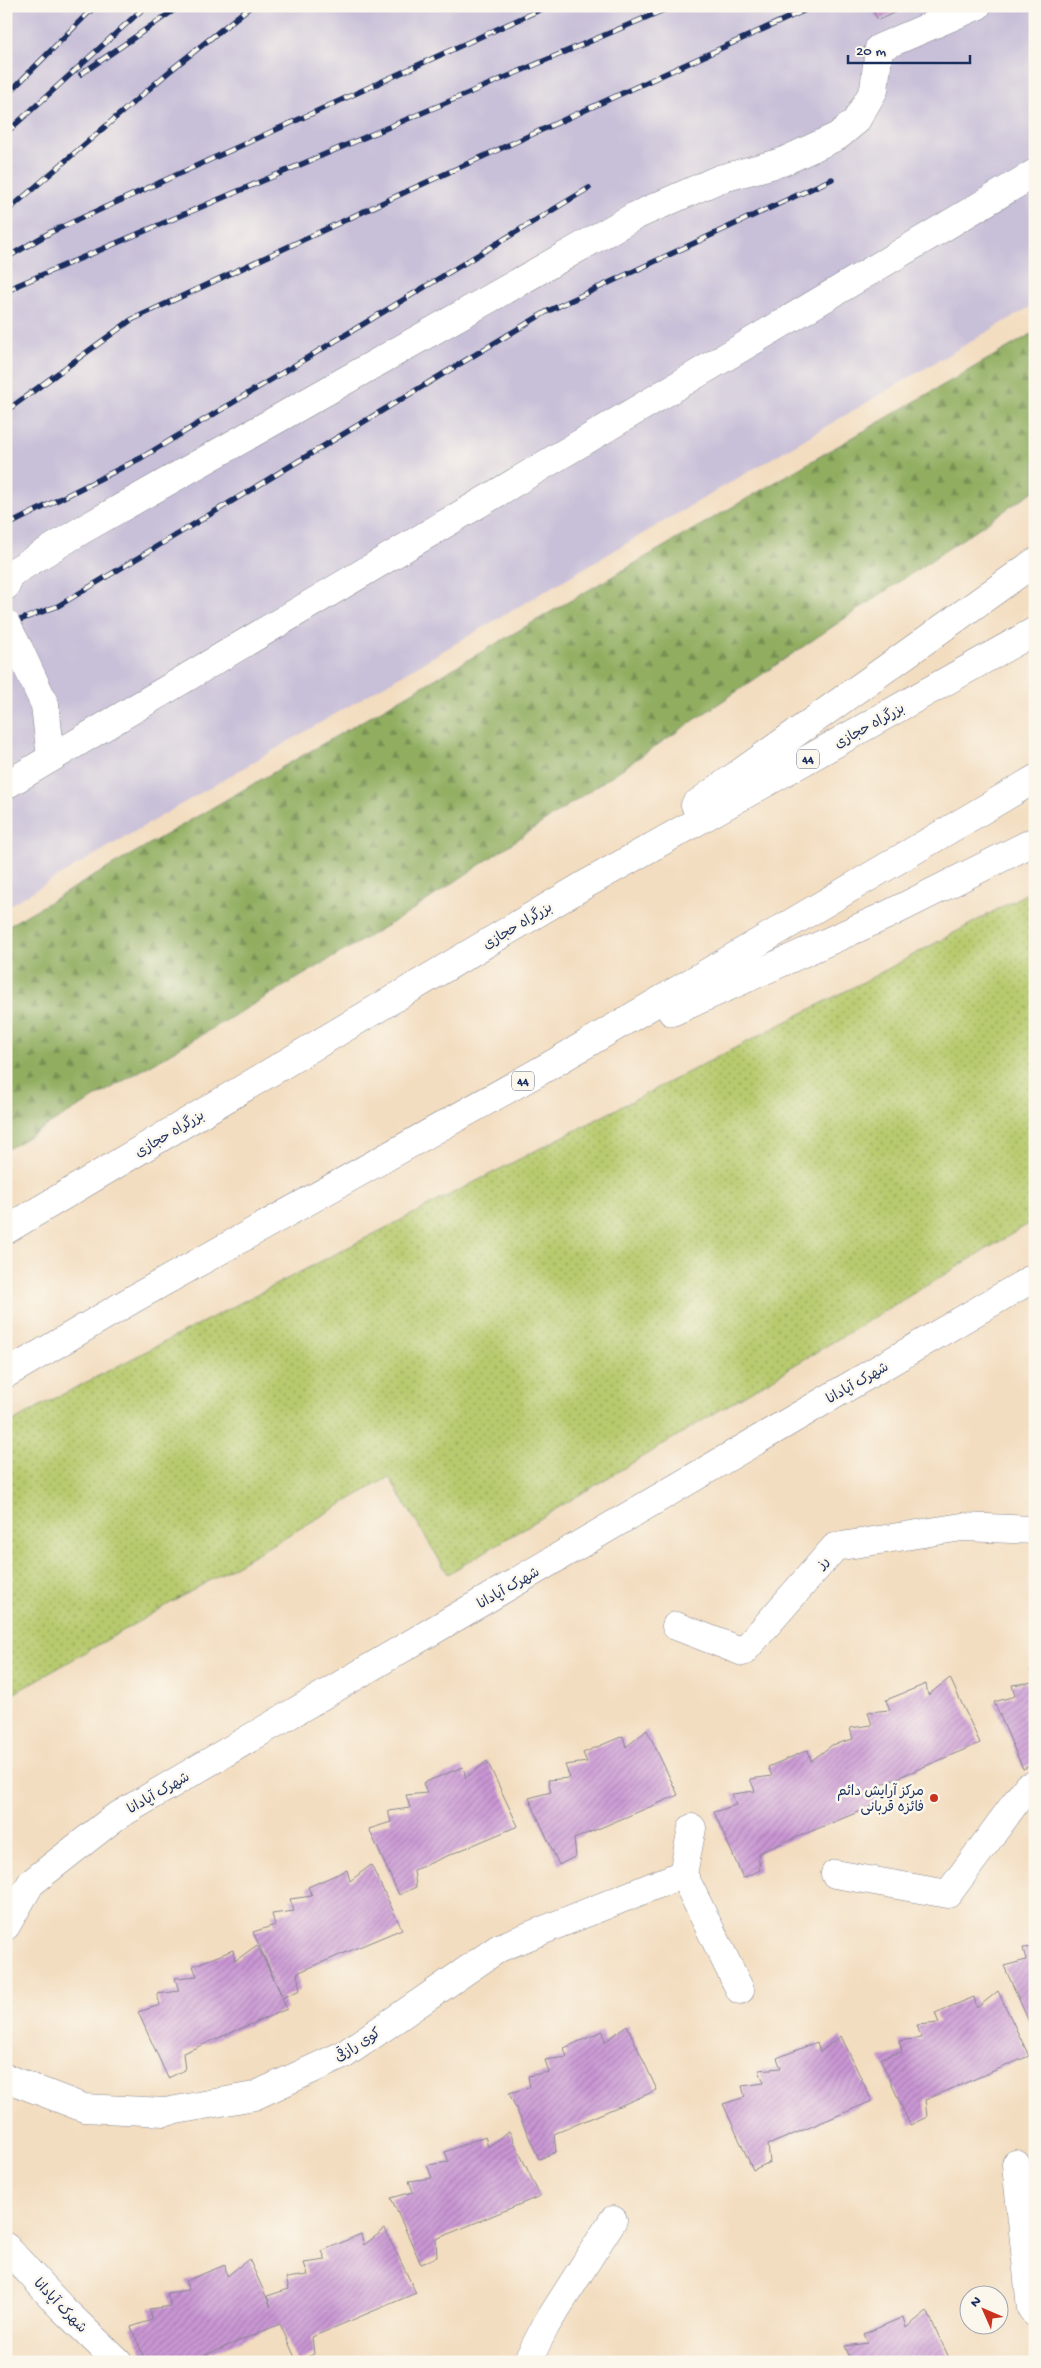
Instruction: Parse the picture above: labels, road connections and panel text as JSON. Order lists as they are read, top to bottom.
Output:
{
  "streets": {
    "main road": [
      "بزرگراه حجازی",
      "44",
      "شهرک آپادانا",
      "رز",
      "کوی رازقی"
    ]
  },
  "places": ["مرکز آرایش دائم فائزه قربانی"],
  "scale_bar": "20 m",
  "north": "top left"
}
